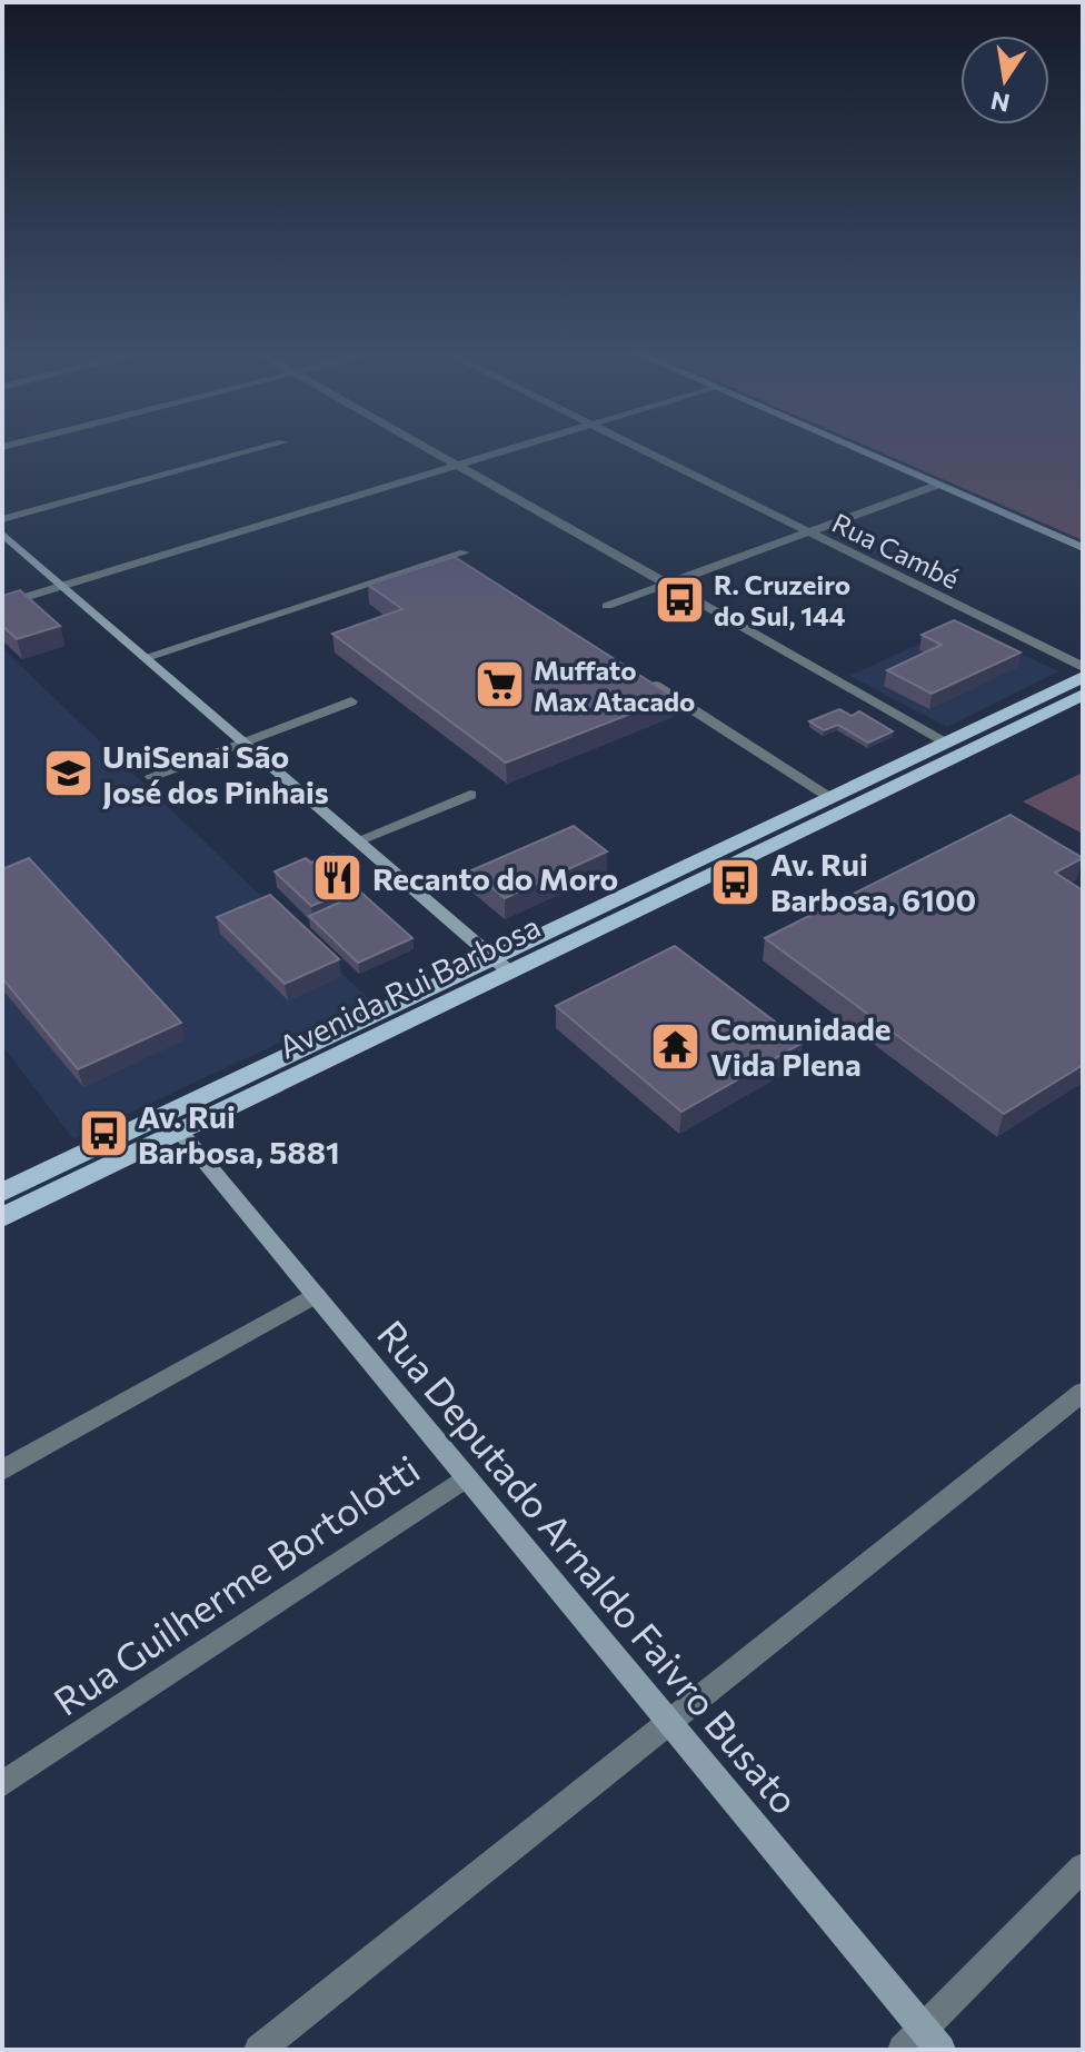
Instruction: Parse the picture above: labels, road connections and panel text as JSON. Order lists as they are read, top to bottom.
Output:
{
  "streets": {
    "main road": ["Avenida Rui Barbosa"],
    "street": ["Rua Cambé", "Rua Deputado Arnaldo Faivro Busato", "Rua Guilherme Bortolotti"]
  },
  "crossings": [
    ["Avenida Rui Barbosa", "Rua Deputado Arnaldo Faivro Busato"],
    ["Rua Deputado Arnaldo Faivro Busato", "Rua Guilherme Bortolotti"]
  ],
  "places": {
    "bus stop": ["R. Cruzeiro do Sul, 144", "Av. Rui Barbosa, 6100", "Av. Rui Barbosa, 5881"],
    "supermarket": ["Muffato Max Atacado"],
    "school or university": ["UniSenai São José dos Pinhais"],
    "restaurant": ["Recanto do Moro"],
    "temple": ["Comunidade Vida Plena"]
  },
  "north": "bottom"
}
